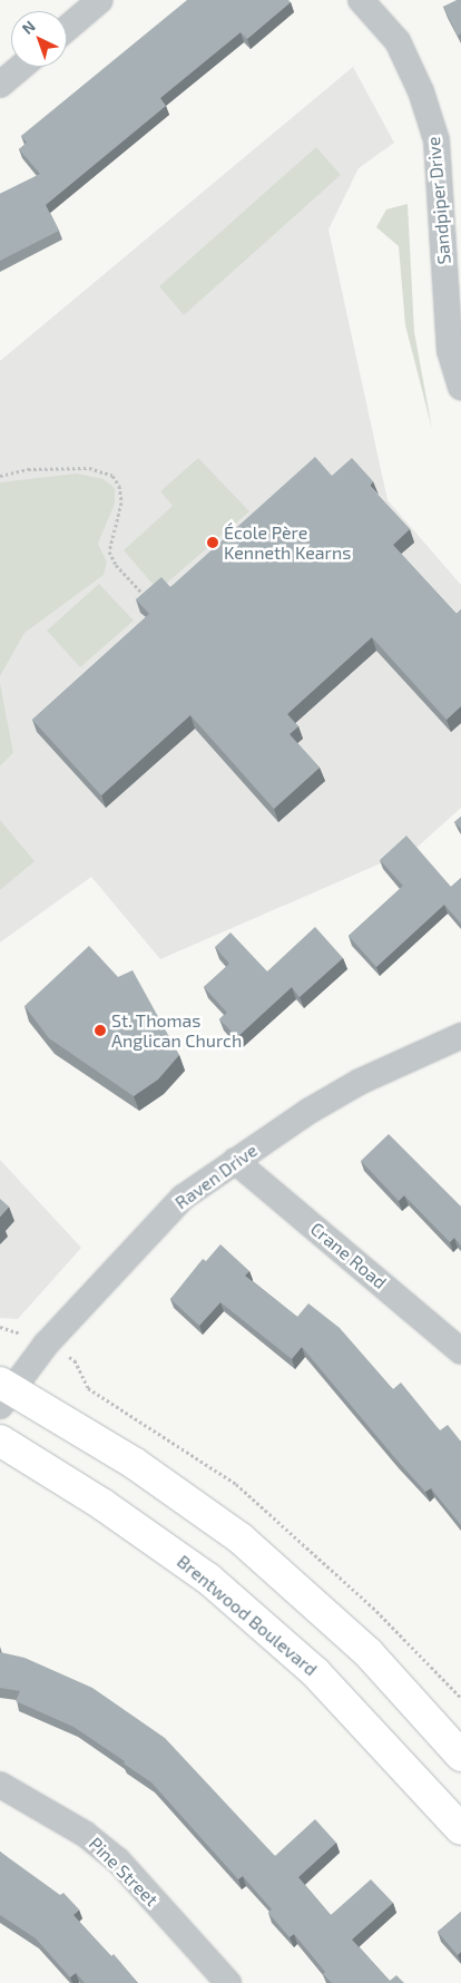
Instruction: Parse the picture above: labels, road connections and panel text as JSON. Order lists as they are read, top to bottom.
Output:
{
  "streets": {
    "main road": ["Brentwood Boulevard"],
    "street": [
      "Sandpiper Drive",
      "Raven Drive",
      "Crane Road",
      "Pine Street"
    ]
  },
  "crossings": [
    ["Raven Drive", "Crane Road"]
  ],
  "places": ["École Père Kenneth Kearns", "St. Thomas Anglican Church"],
  "north": "top left"
}
